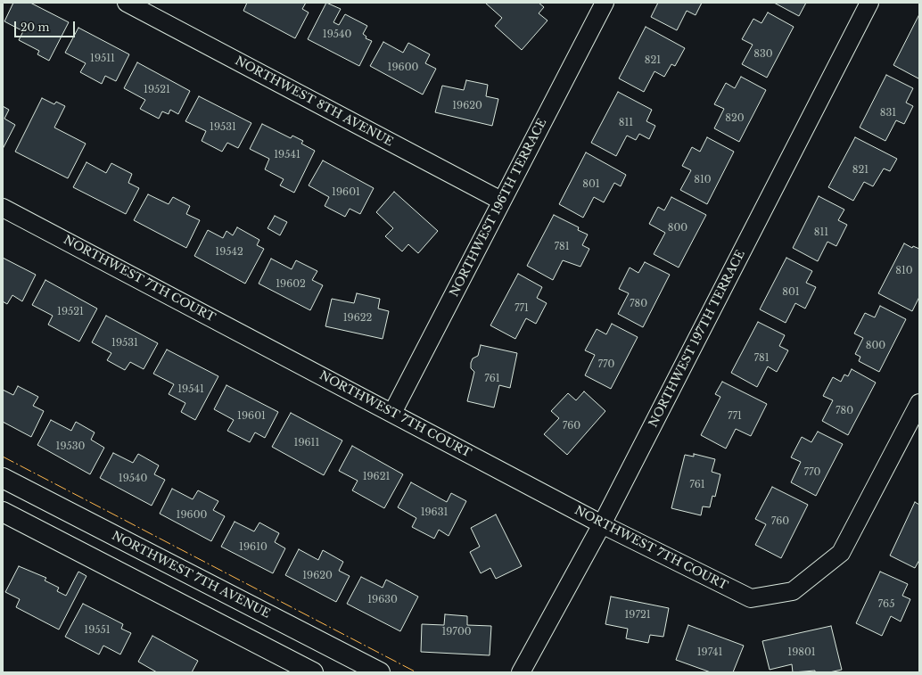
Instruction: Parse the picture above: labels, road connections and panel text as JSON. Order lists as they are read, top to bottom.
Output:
{
  "streets": {
    "street": [
      "NORTHWEST 8TH AVENUE",
      "NORTHWEST 196TH TERRACE",
      "NORTHWEST 7TH COURT",
      "NORTHWEST 197TH TERRACE",
      "NORTHWEST 7TH AVENUE"
    ]
  },
  "crossings": [
    ["NORTHWEST 8TH AVENUE", "NORTHWEST 196TH TERRACE"],
    ["NORTHWEST 196TH TERRACE", "NORTHWEST 7TH COURT"],
    ["NORTHWEST 7TH COURT", "NORTHWEST 197TH TERRACE"]
  ],
  "house_numbers": [
    "19540",
    "830",
    "19511",
    "821",
    "19600",
    "19521",
    "19620",
    "831",
    "820",
    "811",
    "19531",
    "19541",
    "821",
    "810",
    "801",
    "19601",
    "800",
    "811",
    "781",
    "19542",
    "810",
    "19602",
    "801",
    "780",
    "771",
    "19521",
    "19622",
    "19531",
    "800",
    "781",
    "770",
    "761",
    "19541",
    "780",
    "19601",
    "771",
    "760",
    "19611",
    "19530",
    "770",
    "19621",
    "19540",
    "761",
    "19631",
    "19600",
    "760",
    "19610",
    "19620",
    "19630",
    "765",
    "19721",
    "19551",
    "19700",
    "19741",
    "19801"
  ],
  "scale_bar": "20 m"
}
